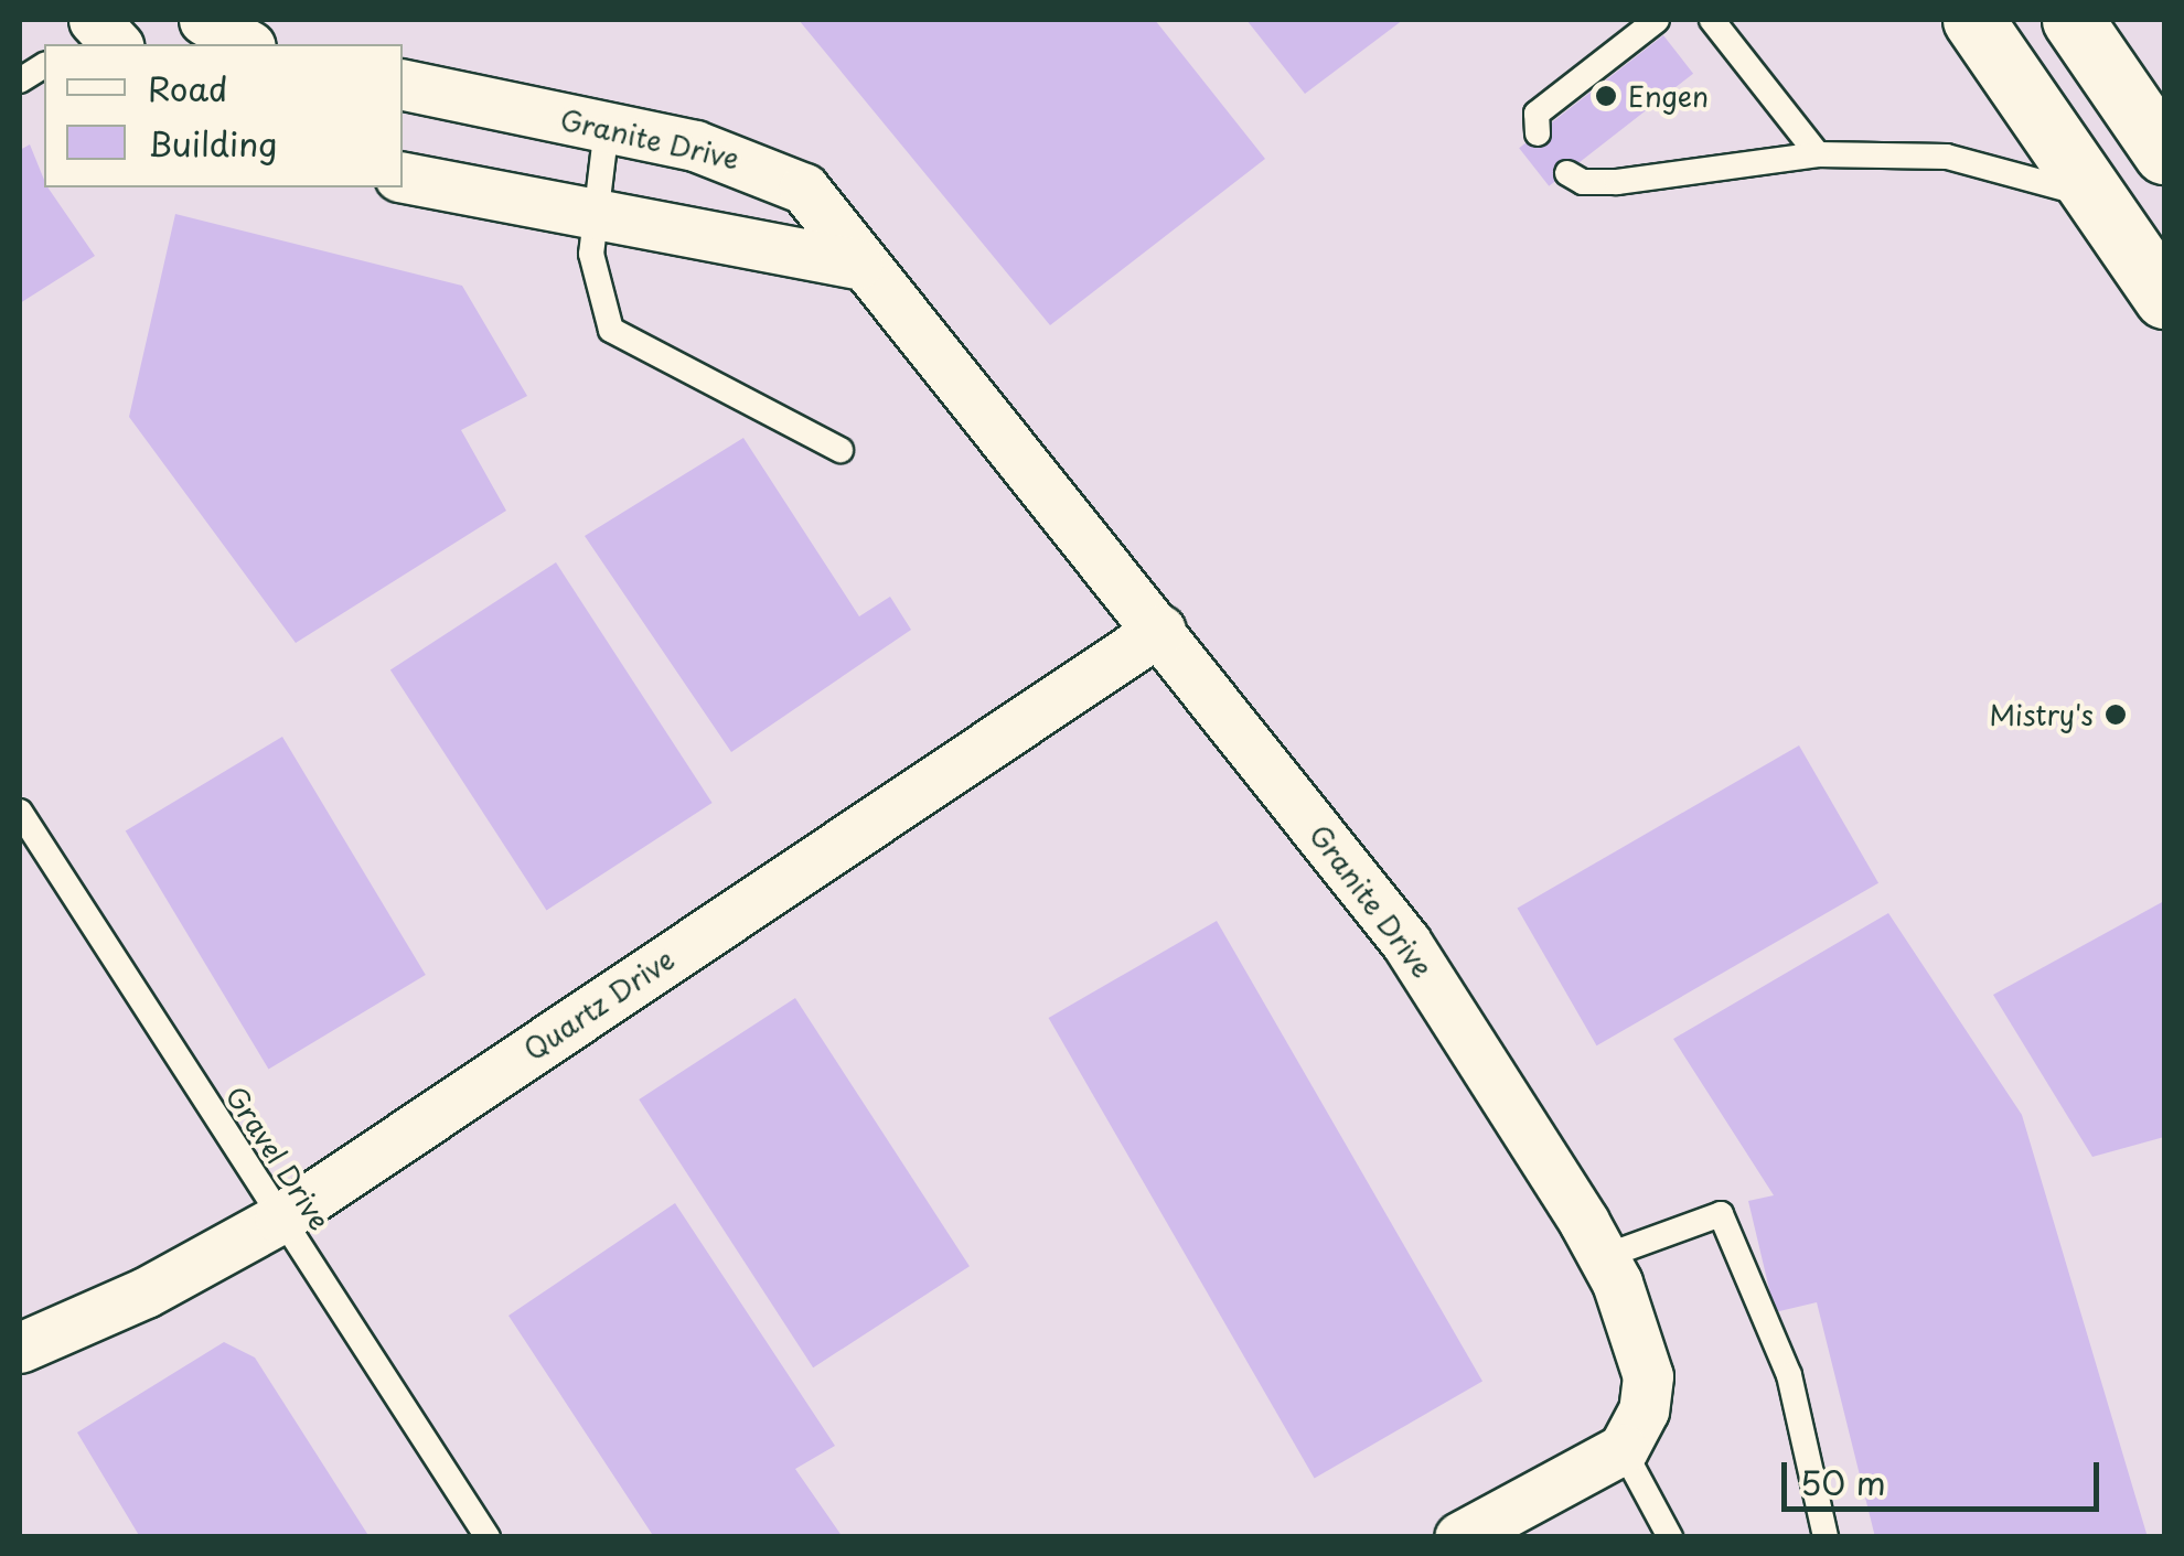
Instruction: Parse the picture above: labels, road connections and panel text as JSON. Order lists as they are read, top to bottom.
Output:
{
  "streets": {
    "street": ["Granite Drive", "Quartz Drive"],
    "lane": ["Gravel Drive"]
  },
  "crossings": [
    ["Granite Drive", "Quartz Drive"],
    ["Quartz Drive", "Gravel Drive"]
  ],
  "places": ["Engen", "Mistry's"],
  "legend": ["Road", "Building"],
  "scale_bar": "50 m"
}
